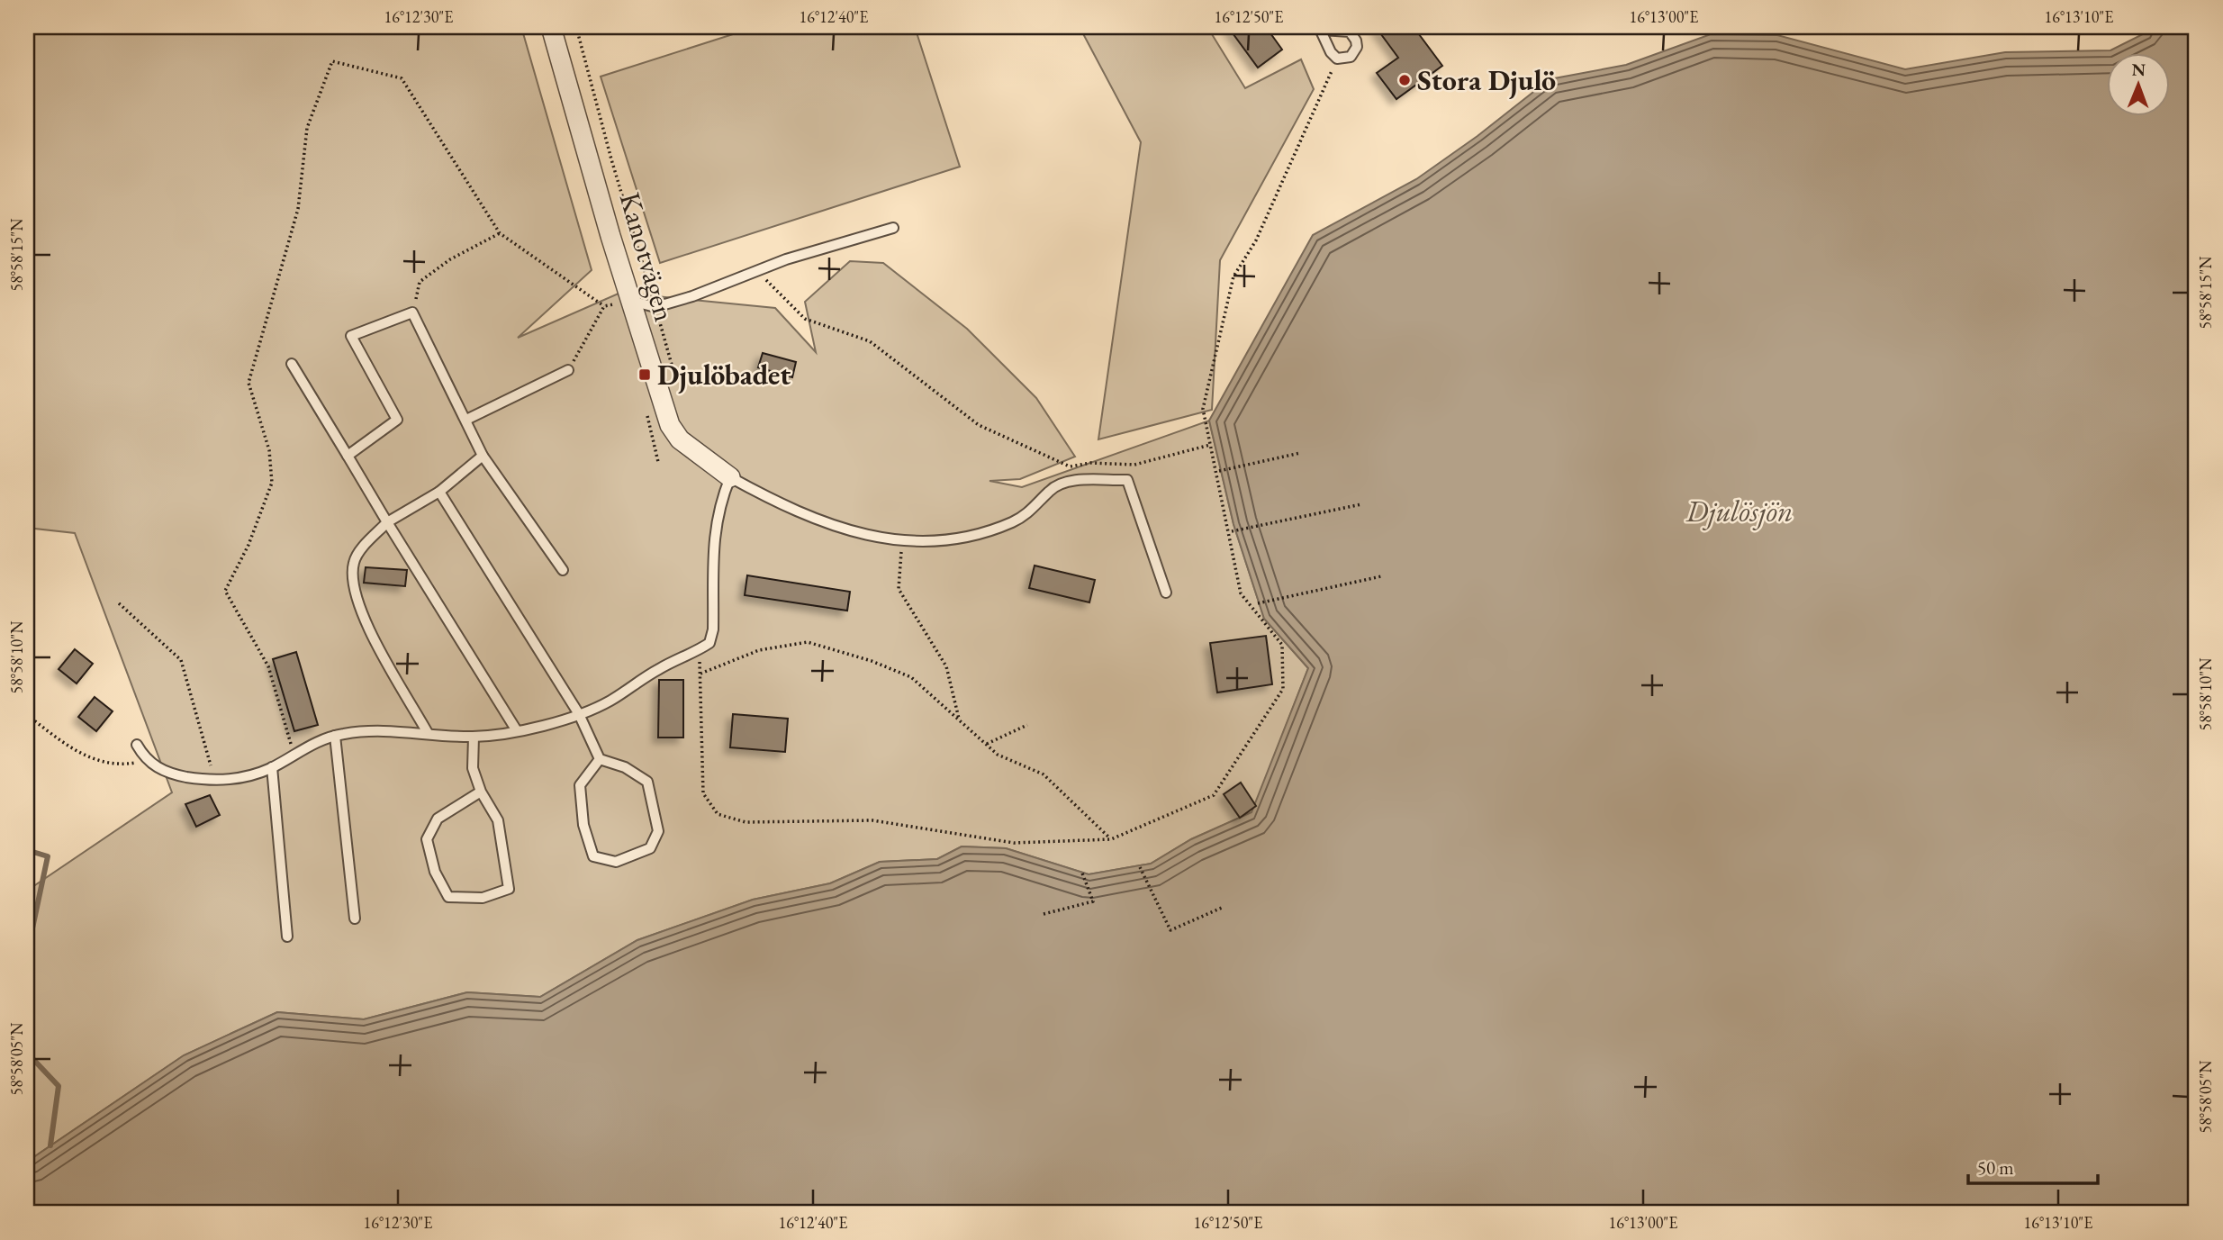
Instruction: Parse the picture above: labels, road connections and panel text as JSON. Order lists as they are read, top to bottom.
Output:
{
  "streets": {
    "street": ["Kanotvägen"]
  },
  "water": ["Djulösjön"],
  "places": {
    "other": ["Stora Djulö"],
    "transit": ["Djulöbadet"]
  },
  "scale_bar": "50 m",
  "north": "top",
  "coordinates": [
    "16°12'30\"E",
    "16°12'40\"E",
    "16°12'50\"E",
    "16°13'00\"E",
    "16°13'10\"E",
    "58°58'15\"N",
    "58°58'10\"N",
    "58°58'05\"N"
  ]
}
